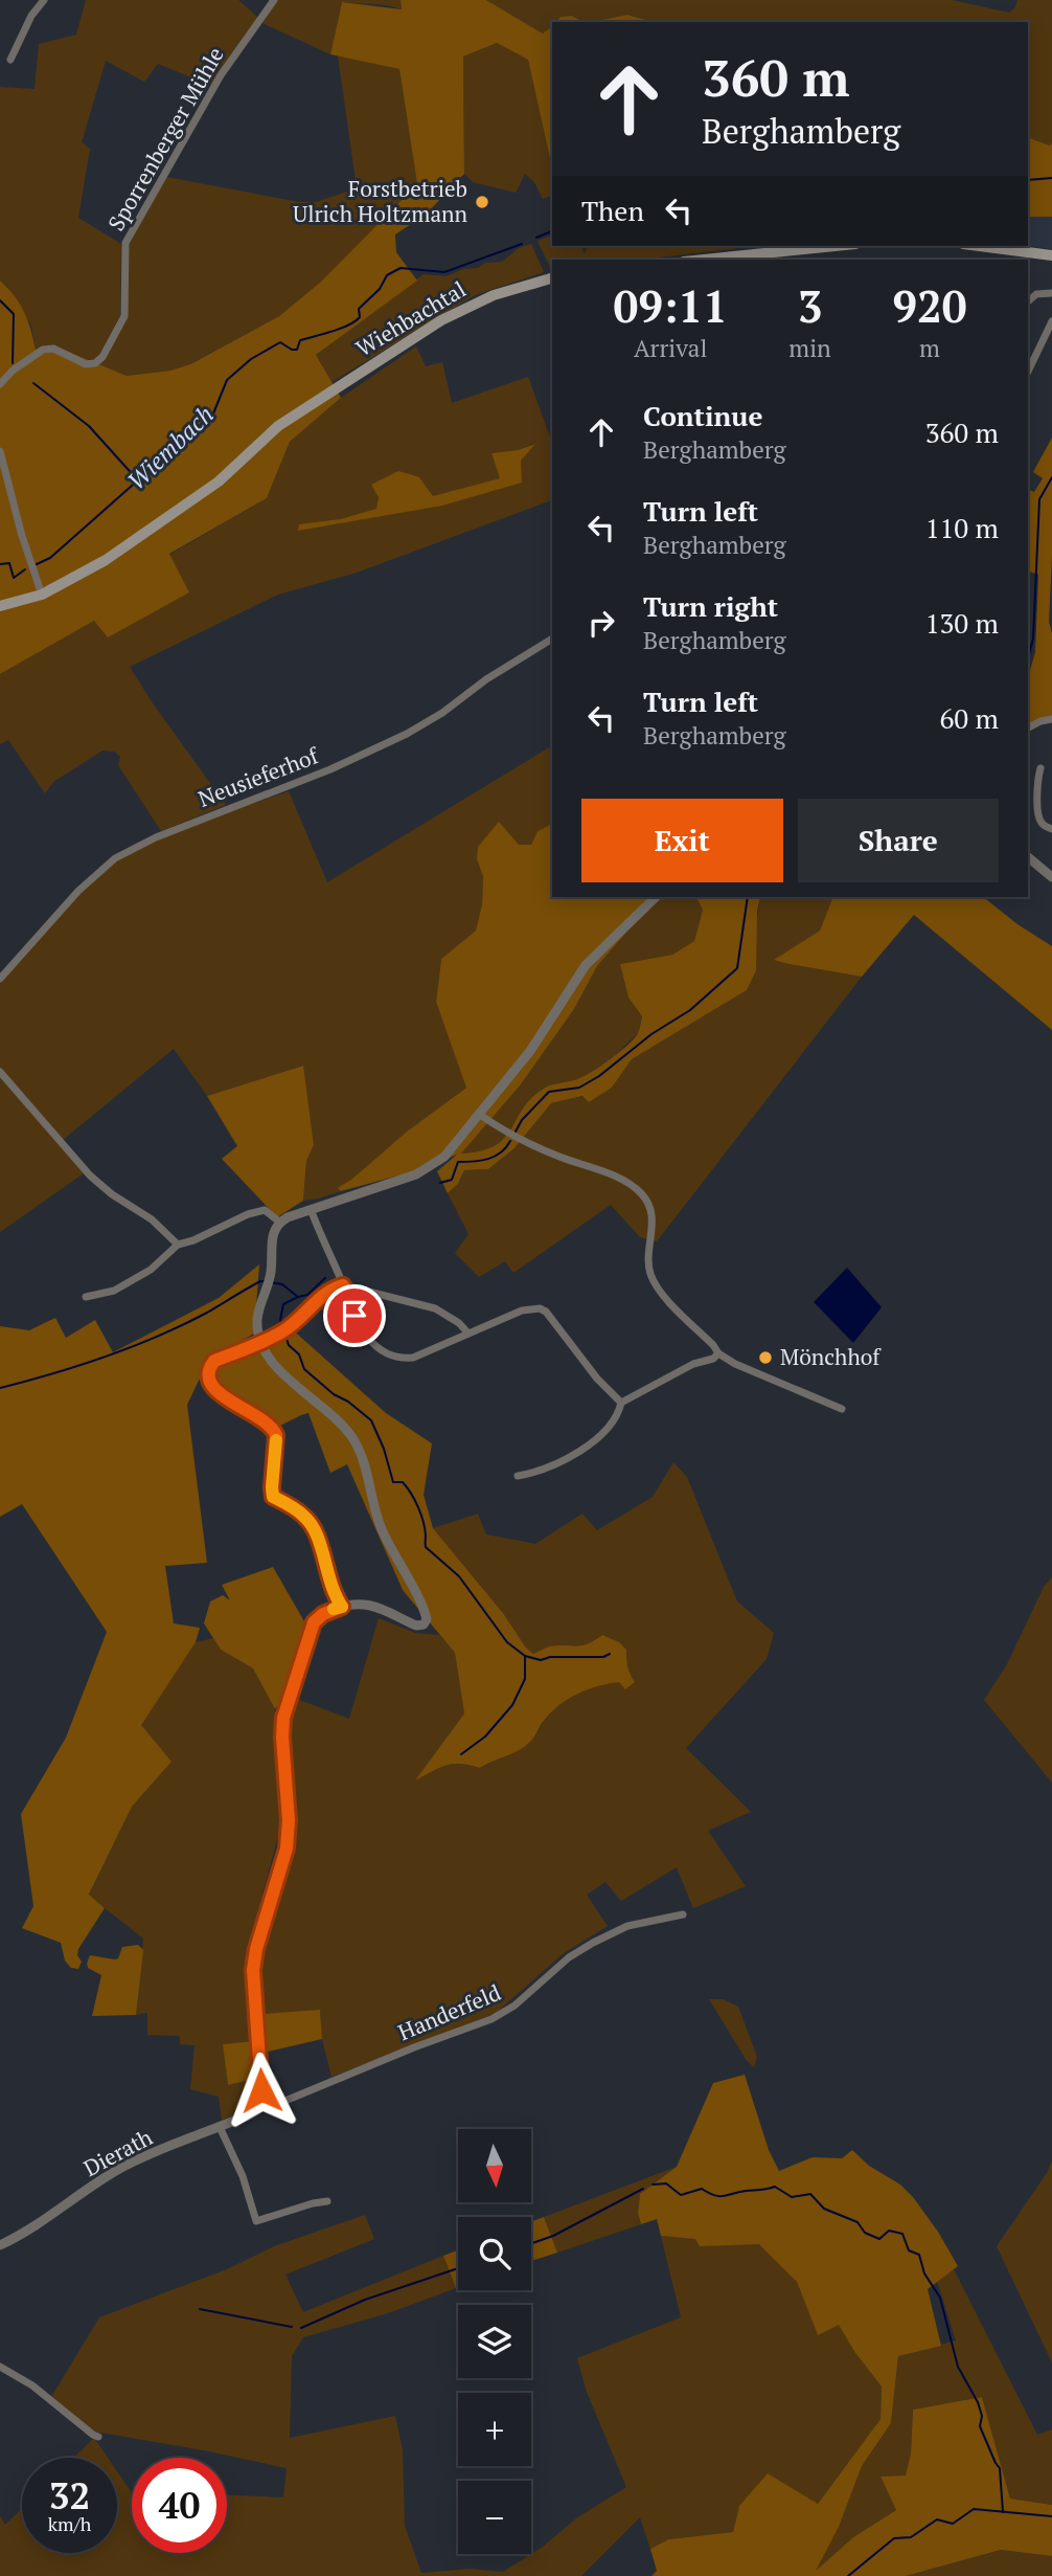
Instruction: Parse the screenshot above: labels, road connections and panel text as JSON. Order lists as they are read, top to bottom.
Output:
{
  "streets": {
    "main road": ["Wiehbachtal"],
    "street": [
      "Sporrenberger Mühle",
      "Neusieferhof",
      "Handerfeld",
      "Dierath"
    ]
  },
  "crossings": [
    ["Handerfeld", "Dierath"]
  ],
  "water": ["Wiembach"],
  "places": ["Forstbetrieb Ulrich Holtzmann", "Mönchhof"],
  "north": "bottom",
  "page": {
    "turn": ["360 m", "Berghamberg"],
    "then": "Then",
    "eta": [
      "09:11",
      "Arrival",
      "3",
      "min",
      "920",
      "m"
    ],
    "list": [
      {
        "name": "Continue",
        "note": "Berghamberg",
        "value": "360 m"
      },
      {
        "name": "Turn left",
        "note": "Berghamberg",
        "value": "110 m"
      },
      {
        "name": "Turn right",
        "note": "Berghamberg",
        "value": "130 m"
      },
      {
        "name": "Turn left",
        "note": "Berghamberg",
        "value": "60 m"
      }
    ],
    "buttons": ["Exit", "Share"],
    "map_buttons": ["+", "−"],
    "speed": "32 km/h",
    "limit": "40"
  }
}
